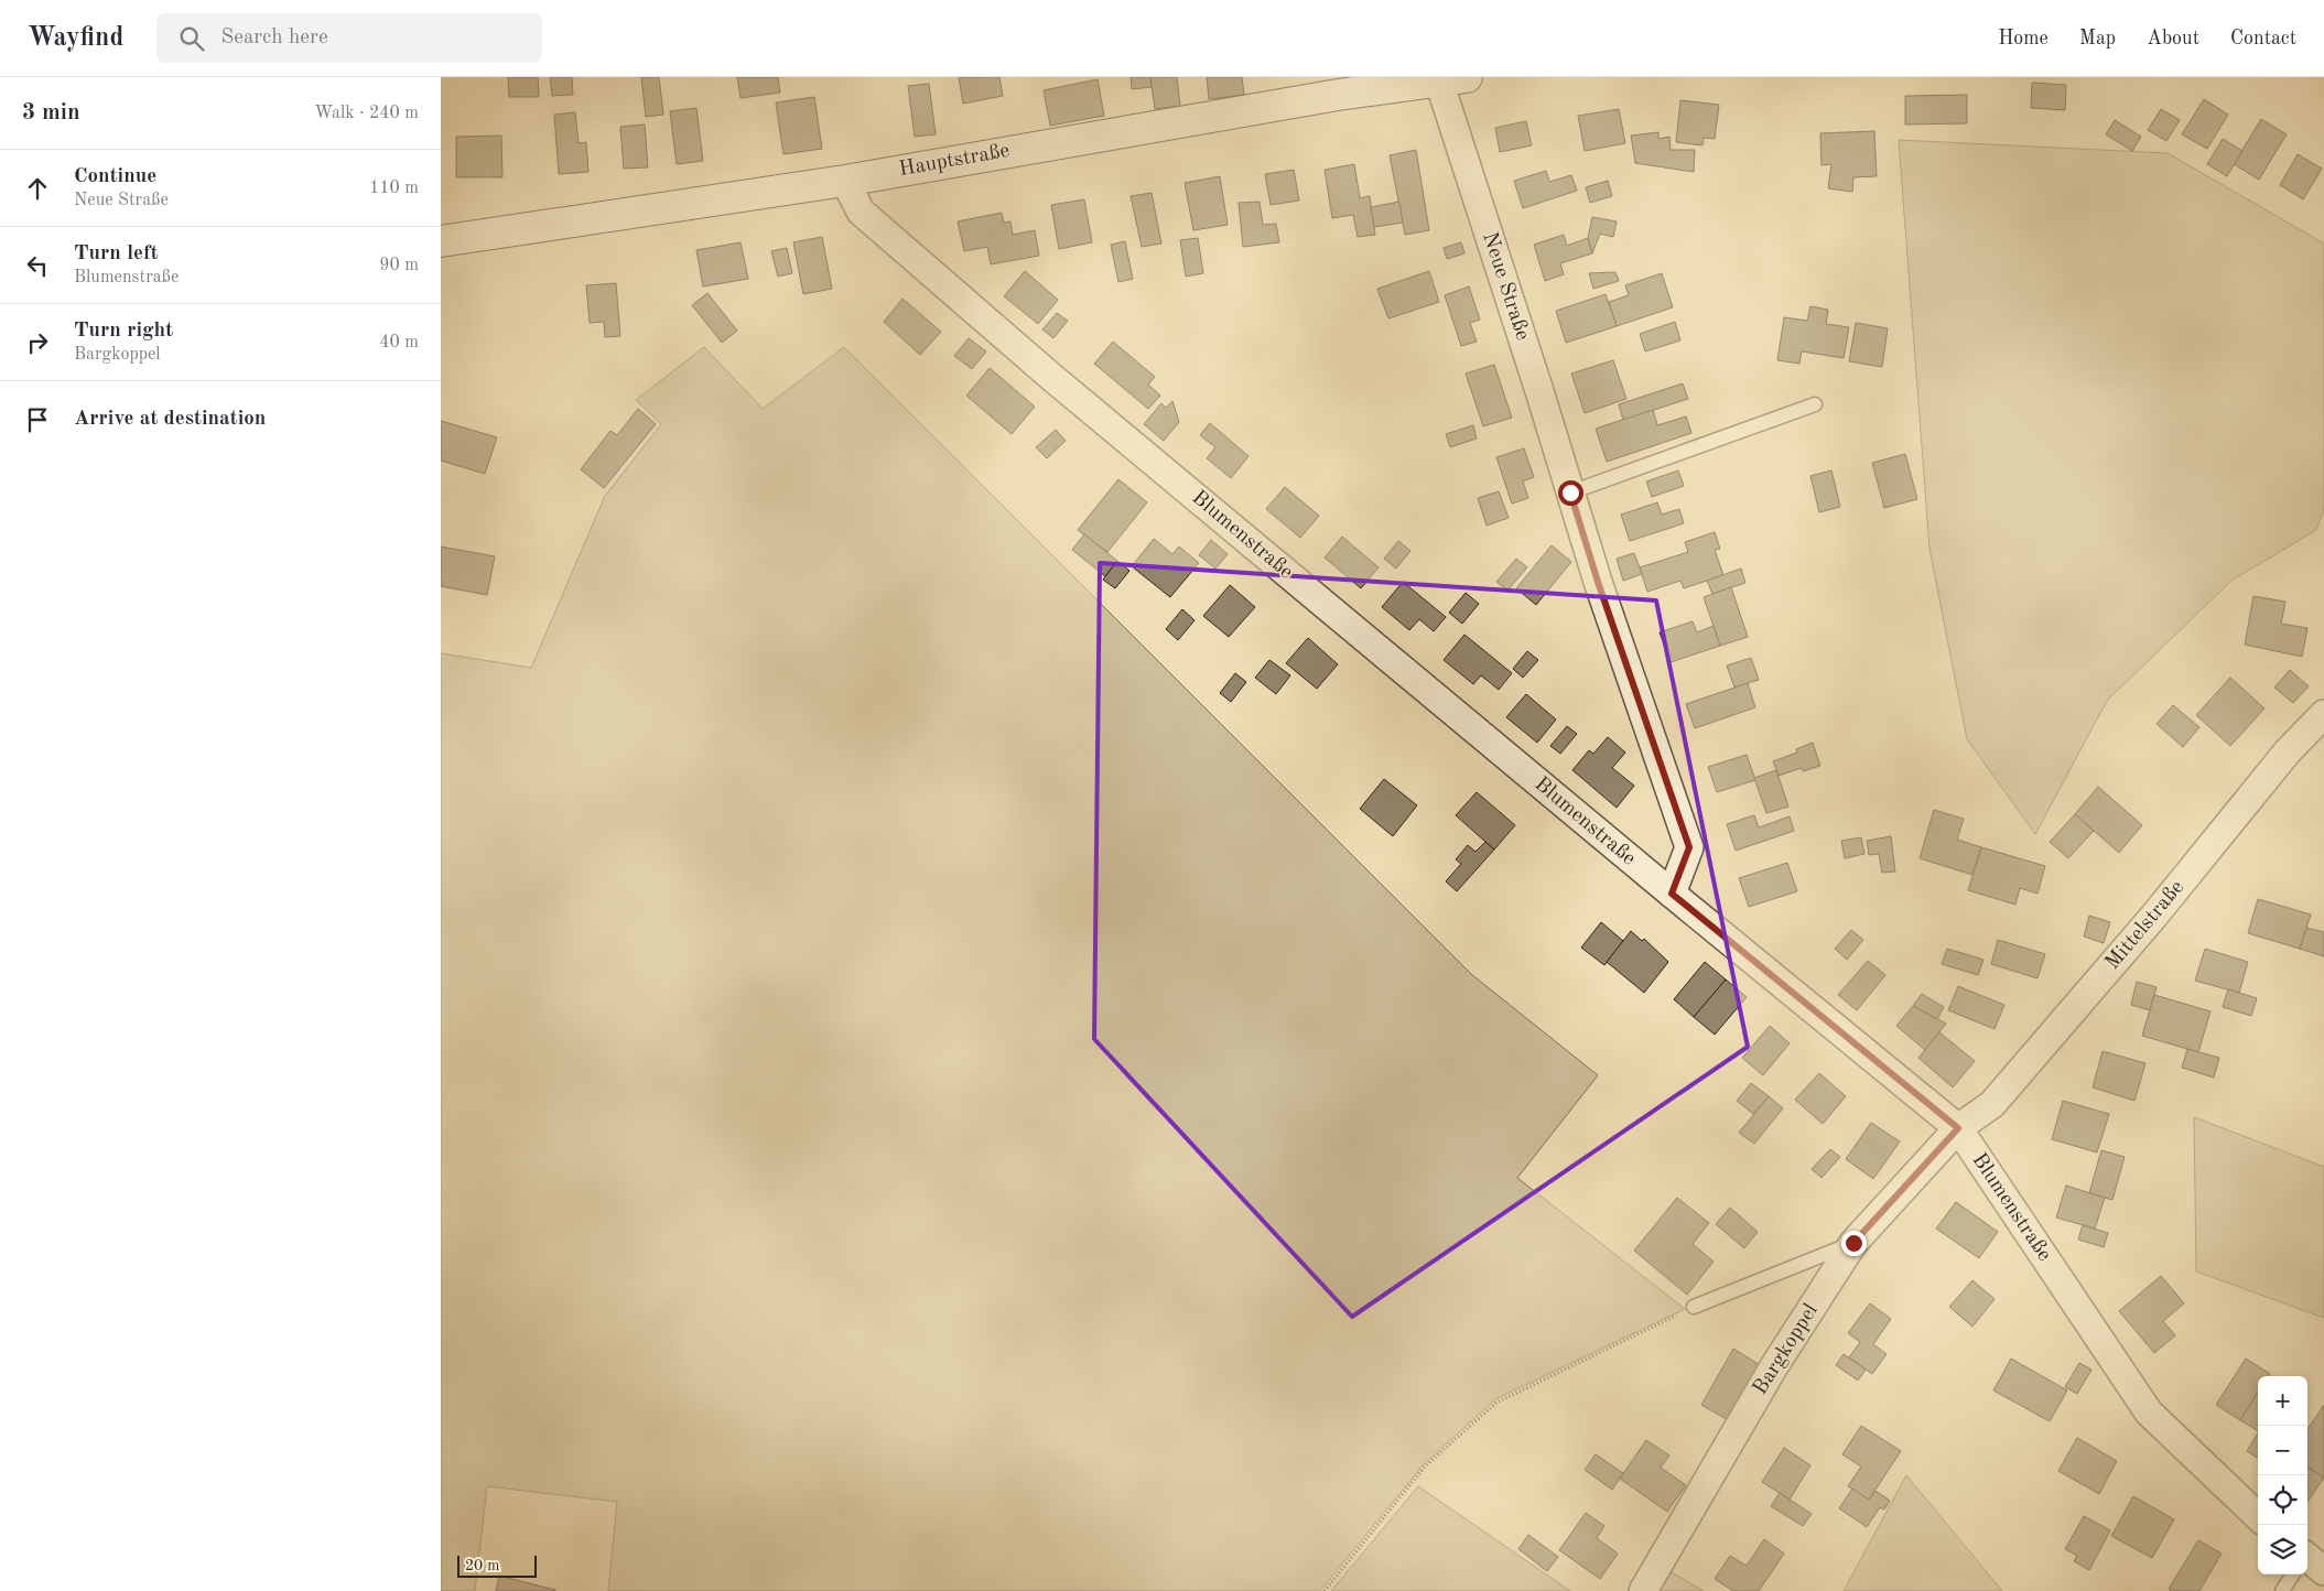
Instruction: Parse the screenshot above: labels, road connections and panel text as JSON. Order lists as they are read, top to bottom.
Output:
{
  "streets": {
    "street": [
      "Hauptstraße",
      "Neue Straße",
      "Blumenstraße",
      "Mittelstraße",
      "Bargkoppel"
    ]
  },
  "crossings": [
    ["Hauptstraße", "Neue Straße"],
    ["Hauptstraße", "Blumenstraße"],
    ["Neue Straße", "Blumenstraße"],
    ["Blumenstraße", "Mittelstraße"],
    ["Blumenstraße", "Bargkoppel"],
    ["Mittelstraße", "Bargkoppel"]
  ],
  "scale_bar": "20 m",
  "page": {
    "header": "Wayfind",
    "search": "Search here",
    "nav": [
      "Home",
      "Map",
      "About",
      "Contact"
    ],
    "heading": ["3 min", "Walk · 240 m"],
    "list": [
      ["Continue", "Neue Straße", "110 m"],
      ["Turn left", "Blumenstraße", "90 m"],
      ["Turn right", "Bargkoppel", "40 m"],
      "Arrive at destination"
    ],
    "map_buttons": ["+", "−"],
    "scale": "20 m"
  }
}
